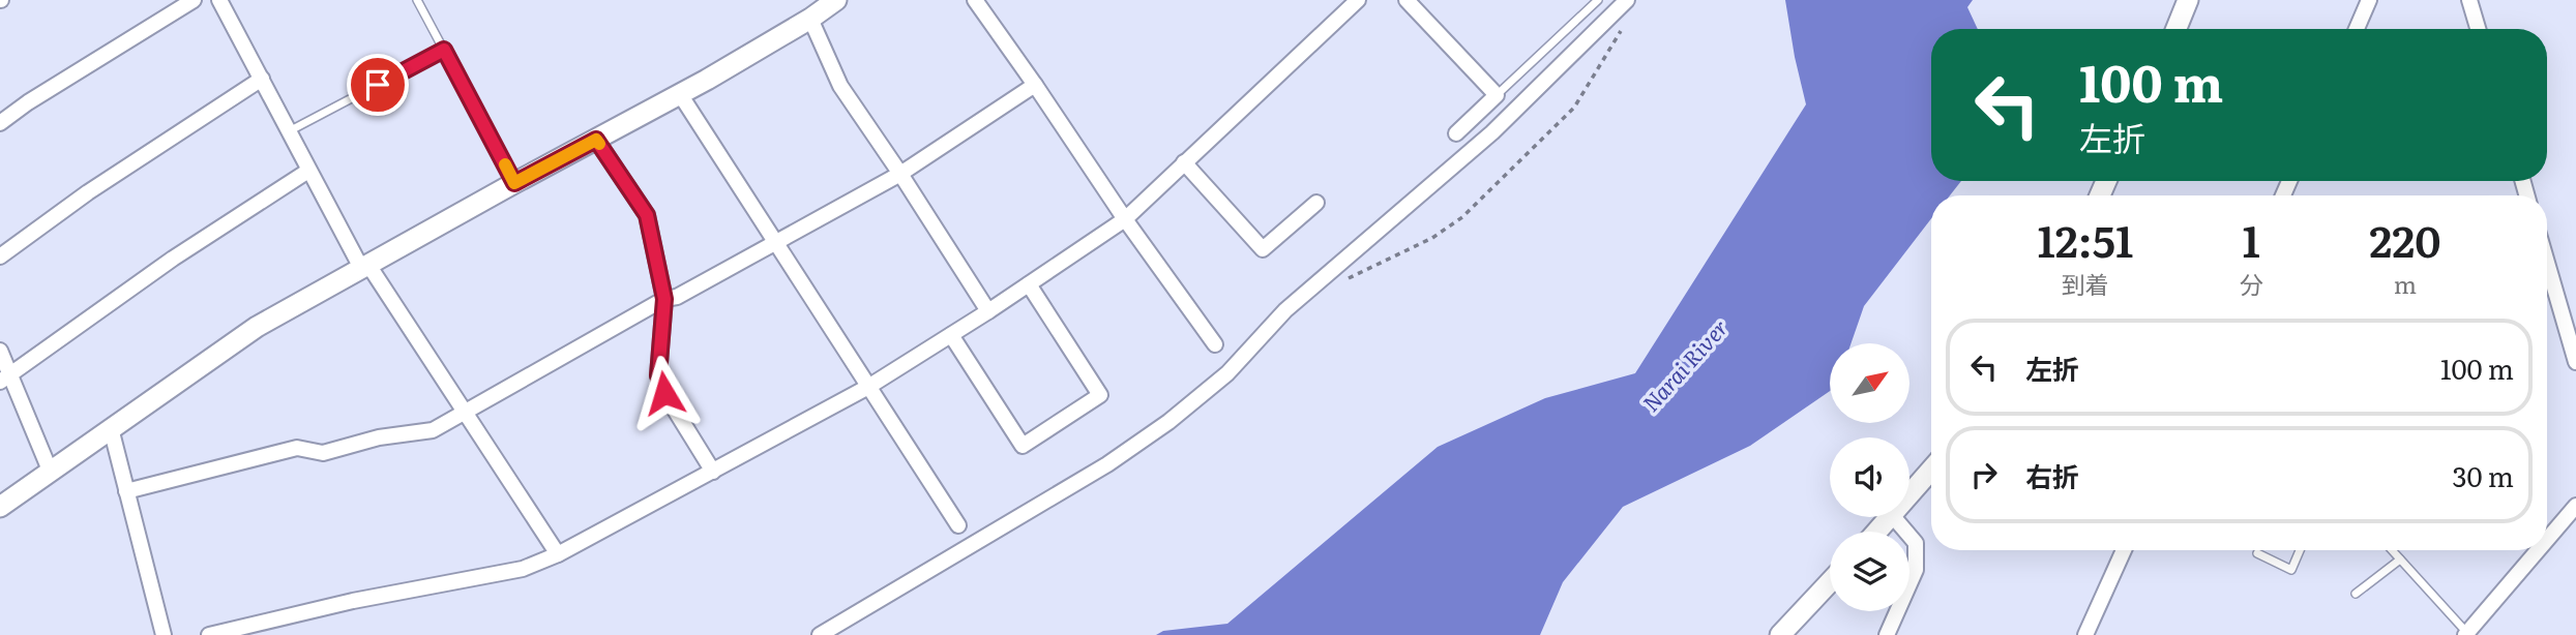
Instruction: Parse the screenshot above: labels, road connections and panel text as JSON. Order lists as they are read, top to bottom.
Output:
{
  "water": ["Narai River"],
  "north": "top right",
  "page": {
    "turn": ["100 m", "左折"],
    "eta": [
      "12:51",
      "到着",
      "1",
      "分",
      "220",
      "m"
    ],
    "list": [
      {
        "name": "左折",
        "value": "100 m"
      },
      {
        "name": "右折",
        "value": "30 m"
      }
    ]
  }
}
